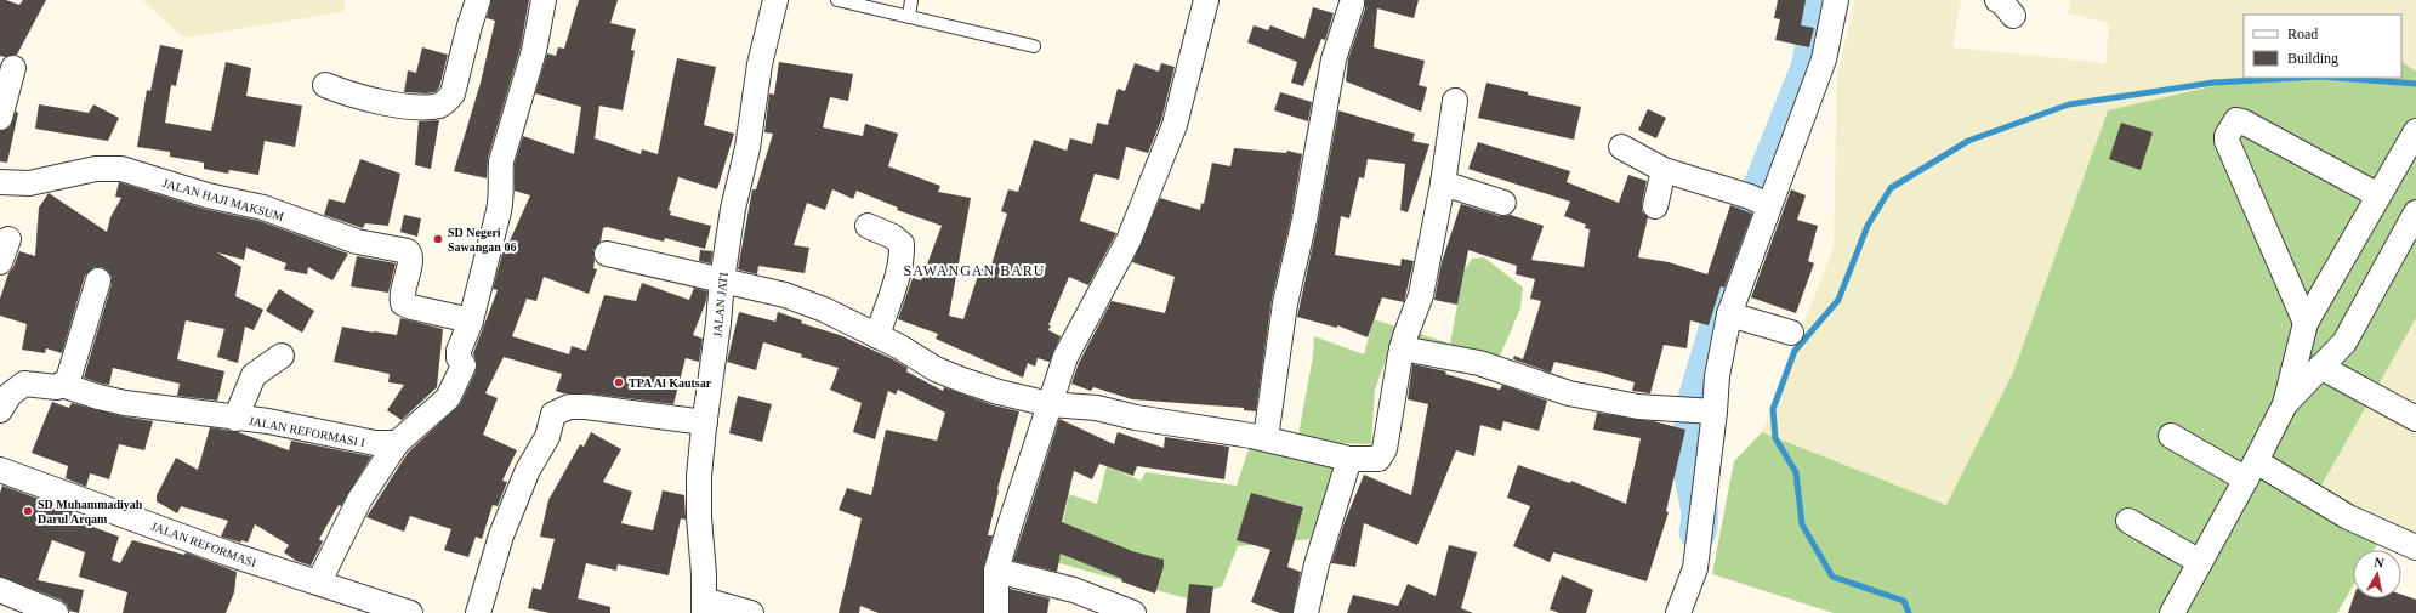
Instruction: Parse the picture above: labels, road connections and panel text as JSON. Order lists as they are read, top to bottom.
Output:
{
  "streets": {
    "street": [
      "JALAN HAJI MAKSUM",
      "JALAN JATI",
      "JALAN REFORMASI I",
      "JALAN REFORMASI"
    ]
  },
  "districts": ["SAWANGAN BARU"],
  "places": ["SD Negeri Sawangan 06", "TPA Al Kautsar", "SD Muhammadiyah Darul Arqam"],
  "legend": ["Road", "Building"],
  "north": "top"
}
